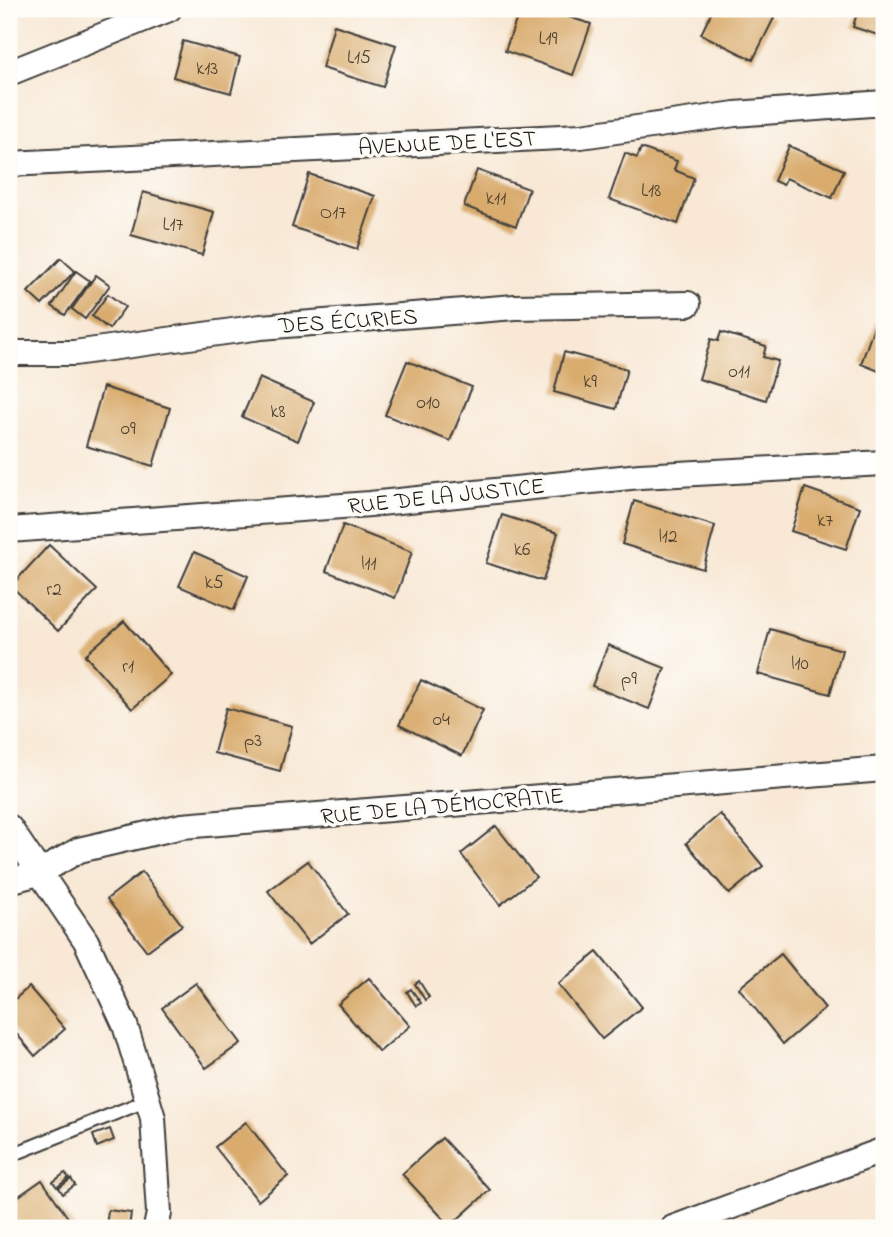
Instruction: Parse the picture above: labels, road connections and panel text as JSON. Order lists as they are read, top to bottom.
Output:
{
  "streets": {
    "street": [
      "AVENUE DE L'EST",
      "DES ÉCURIES",
      "RUE DE LA JUSTICE",
      "RUE DE LA DÉMOCRATIE"
    ]
  },
  "house_numbers": [
    "L19",
    "L15",
    "k13",
    "L18",
    "k11",
    "O17",
    "L17",
    "o11",
    "k9",
    "o10",
    "k8",
    "o9",
    "k7",
    "l12",
    "k6",
    "l11",
    "k5",
    "r2",
    "l10",
    "r1",
    "p9",
    "o4",
    "p3"
  ]
}
